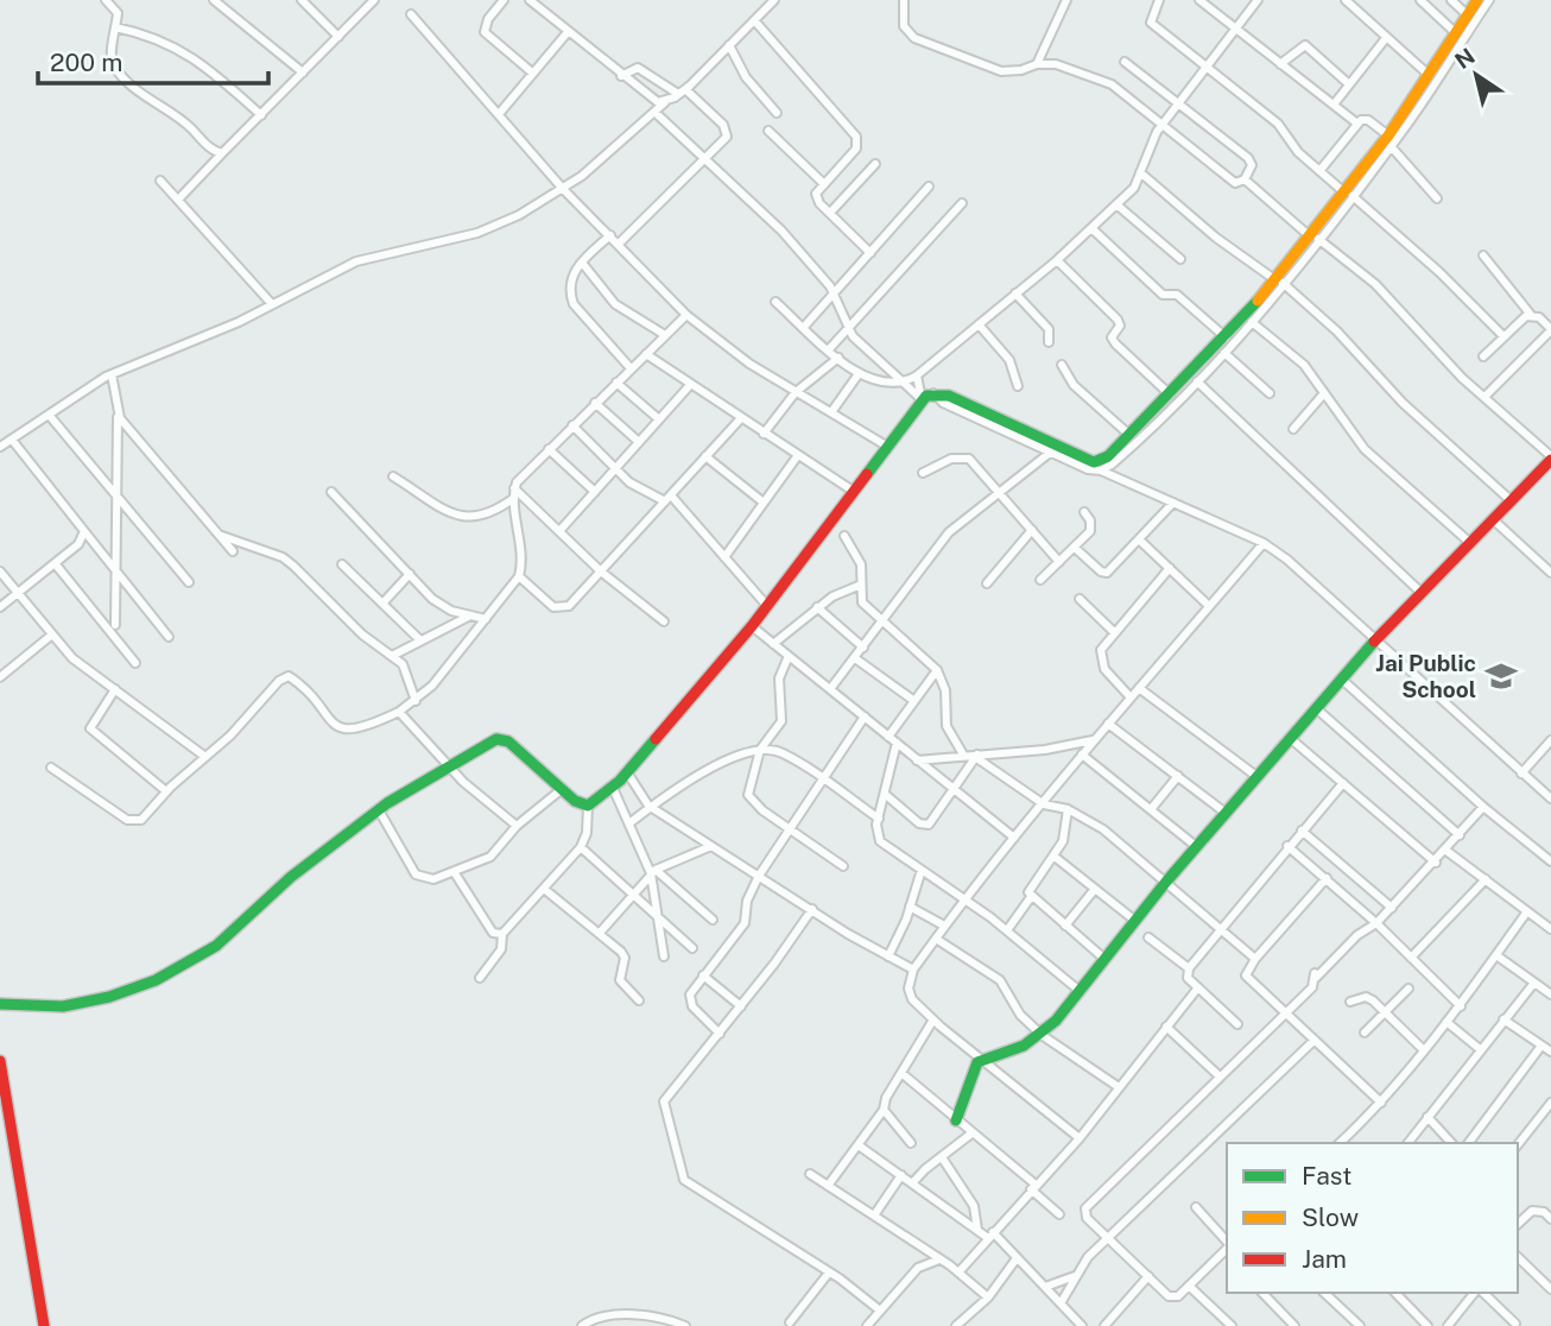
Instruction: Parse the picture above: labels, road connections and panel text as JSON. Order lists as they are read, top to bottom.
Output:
{
  "places": {
    "school or university": ["Jai Public School"]
  },
  "legend": ["Fast", "Slow", "Jam"],
  "scale_bar": "200 m",
  "north": "top left"
}
